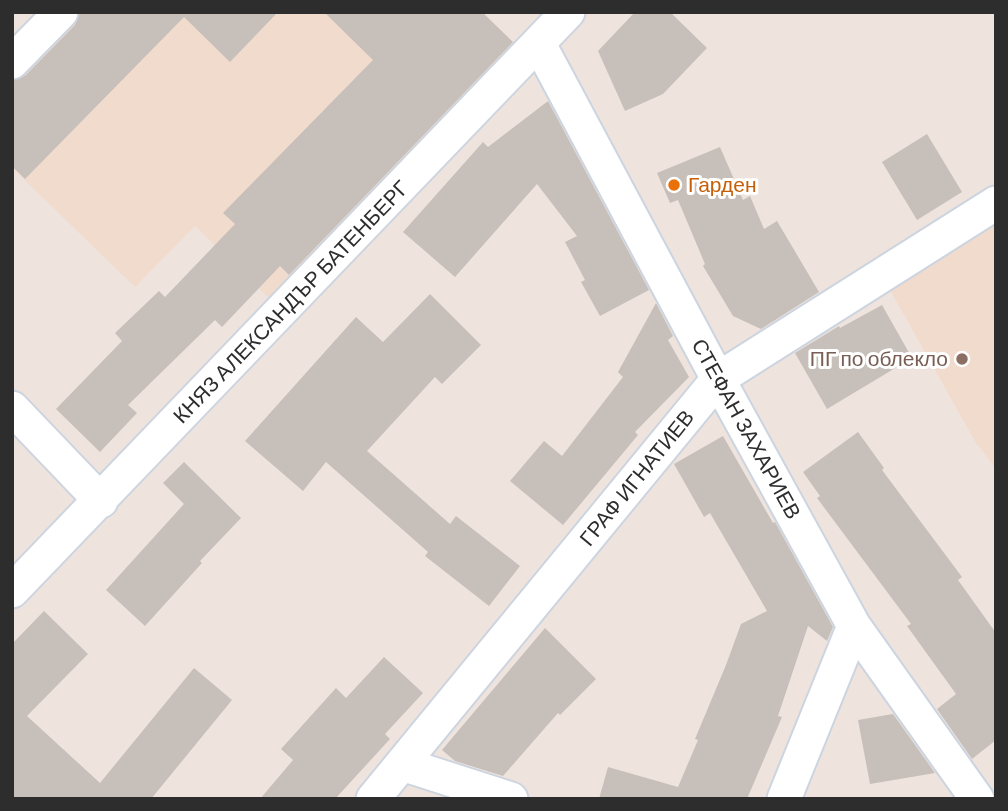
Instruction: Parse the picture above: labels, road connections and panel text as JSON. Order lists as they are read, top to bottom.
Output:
{
  "streets": {
    "street": ["КНЯЗ АЛЕКСАНДЪР БАТЕНБЕРГ", "СТЕФАН ЗАХАРИЕВ", "ГРАФ ИГНАТИЕВ"]
  },
  "crossings": [
    ["КНЯЗ АЛЕКСАНДЪР БАТЕНБЕРГ", "СТЕФАН ЗАХАРИЕВ"],
    ["СТЕФАН ЗАХАРИЕВ", "ГРАФ ИГНАТИЕВ"]
  ],
  "places": ["Гарден", "ПГ по облекло"]
}
